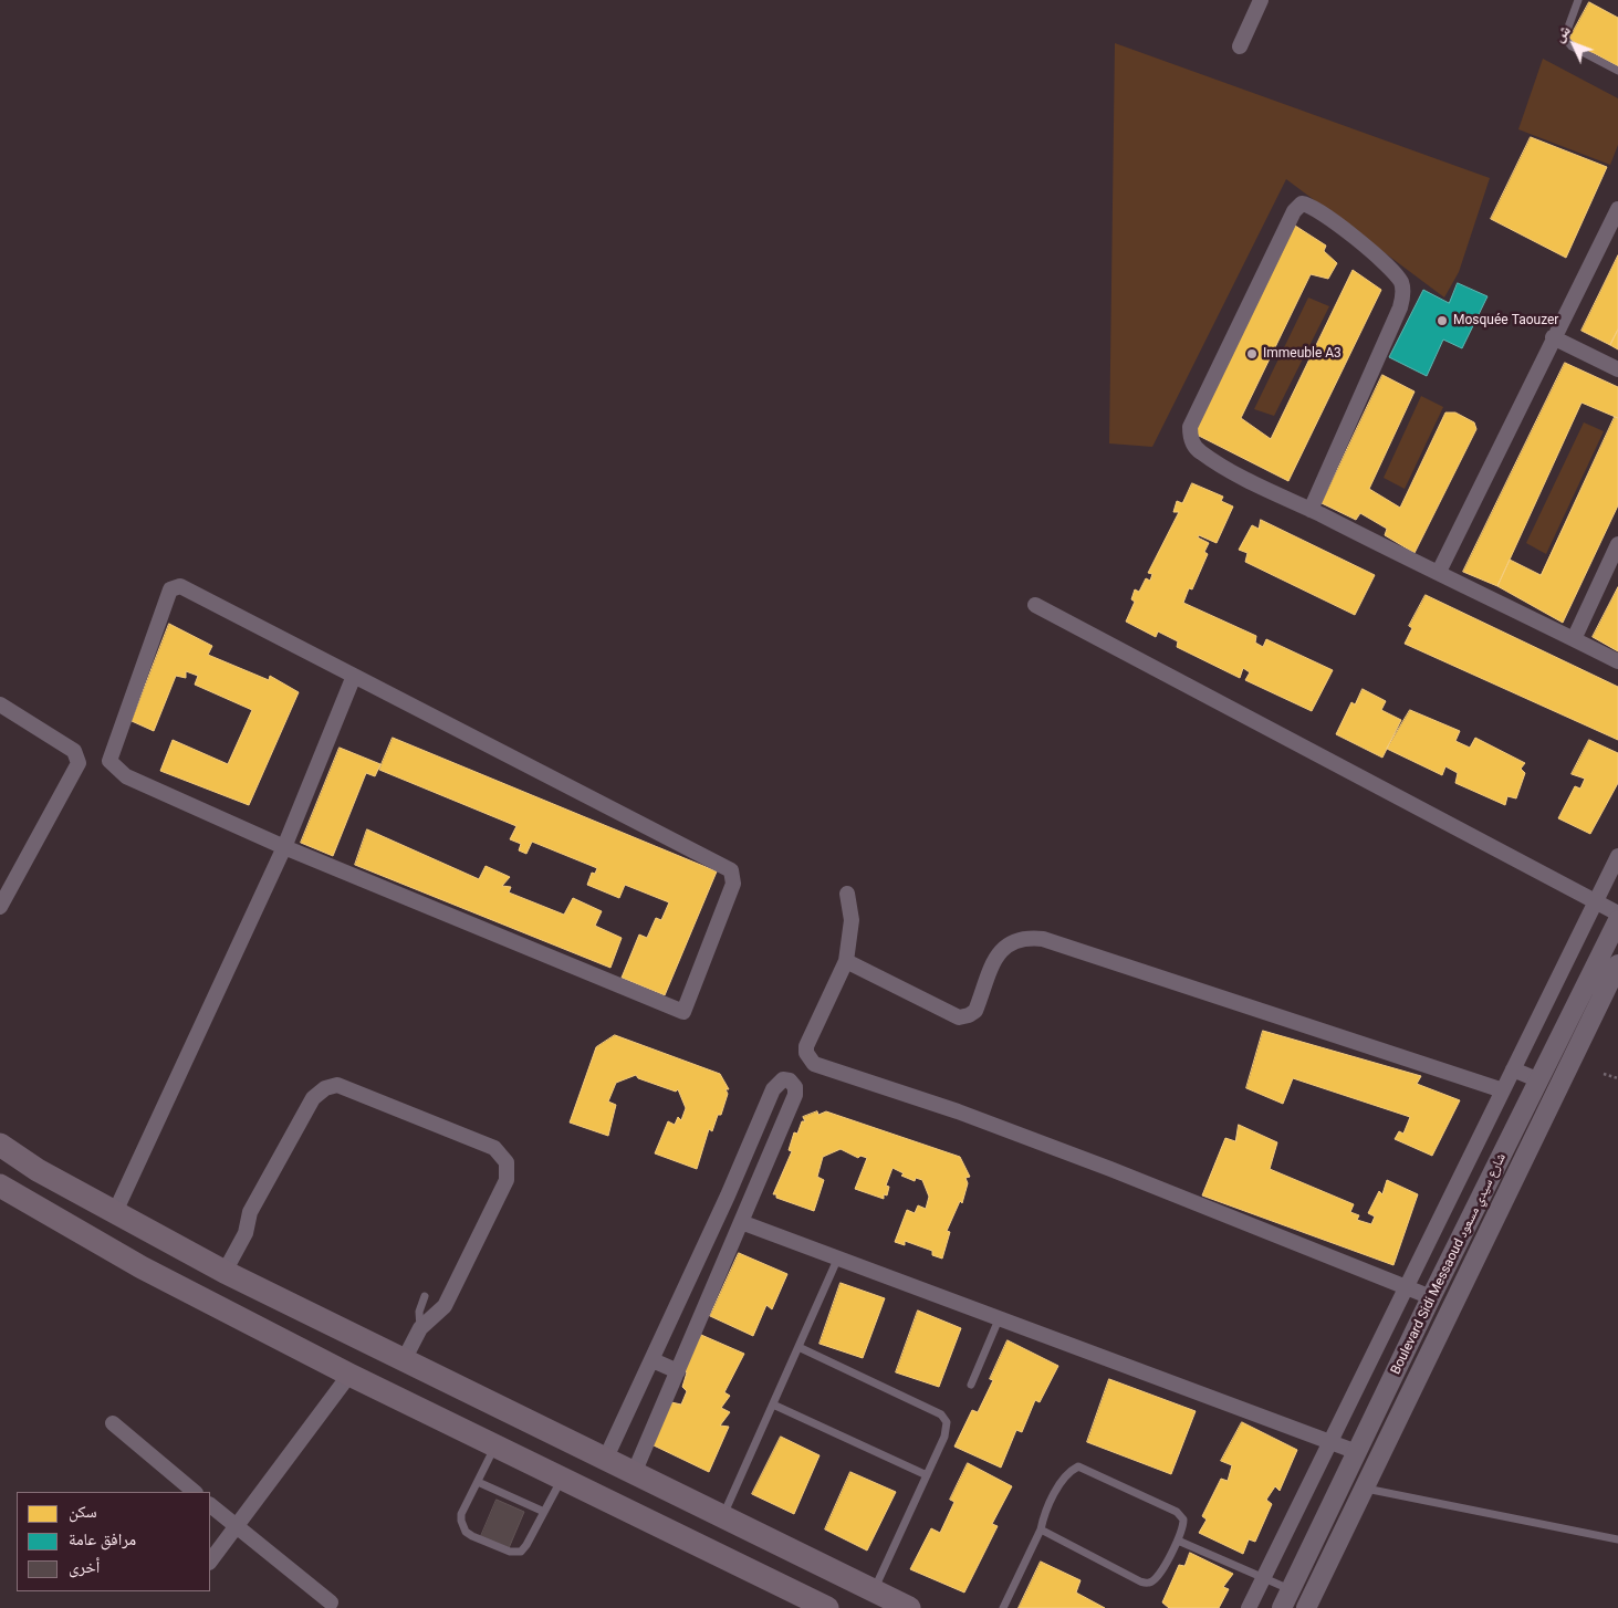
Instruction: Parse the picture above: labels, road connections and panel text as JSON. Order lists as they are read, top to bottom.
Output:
{
  "streets": {
    "street": ["Boulevard Sidi Messaoud شارع سيدي مسعود"]
  },
  "places": ["Mosquée Taouzer", "Immeuble A3"],
  "legend": ["سكن", "مرافق عامة", "أخرى"],
  "north": "top left"
}
